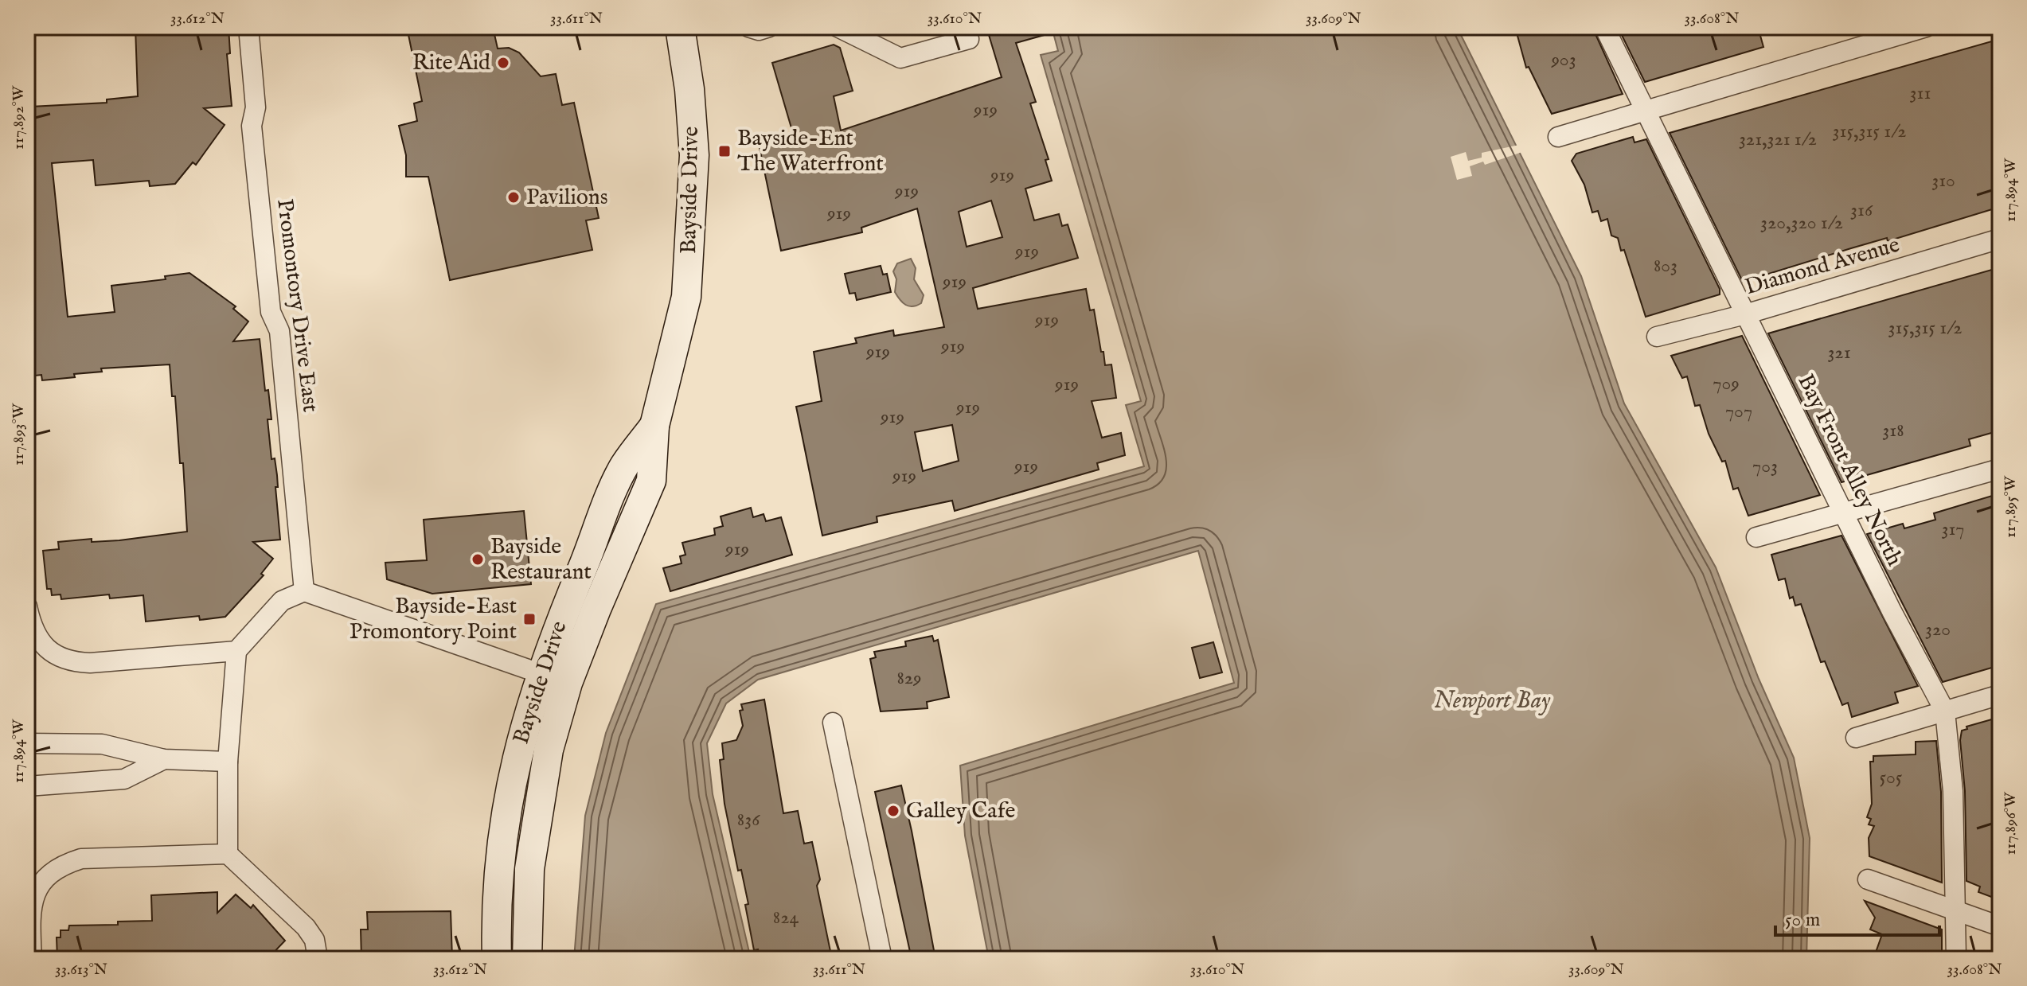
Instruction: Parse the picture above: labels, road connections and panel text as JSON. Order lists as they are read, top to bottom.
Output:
{
  "streets": {
    "main road": ["Bayside Drive"],
    "street": ["Diamond Avenue", "Promontory Drive East", "Bay Front Alley North"]
  },
  "crossings": [
    ["Diamond Avenue", "Bay Front Alley North"]
  ],
  "water": ["Newport Bay"],
  "places": {
    "other": [
      "Rite Aid",
      "Pavilions",
      "Bayside Restaurant",
      "Galley Cafe"
    ],
    "transit": ["Bayside-Ent The Waterfront", "Bayside-East Promontory Point"]
  },
  "house_numbers": [
    "903",
    "311",
    "919",
    "315,315 1/2",
    "321,321 1/2",
    "919",
    "310",
    "919",
    "316",
    "919",
    "320,320 1/2",
    "919",
    "803",
    "919",
    "919",
    "315,315 1/2",
    "919",
    "919",
    "321",
    "709",
    "919",
    "919",
    "707",
    "919",
    "318",
    "919",
    "703",
    "919",
    "317",
    "919",
    "320",
    "829",
    "505",
    "836",
    "824"
  ],
  "scale_bar": "50 m",
  "coordinates": [
    "33.612°N",
    "33.611°N",
    "33.610°N",
    "33.609°N",
    "33.608°N",
    "117.892°W",
    "117.894°W",
    "117.893°W",
    "117.895°W",
    "117.896°W",
    "33.613°N"
  ]
}
